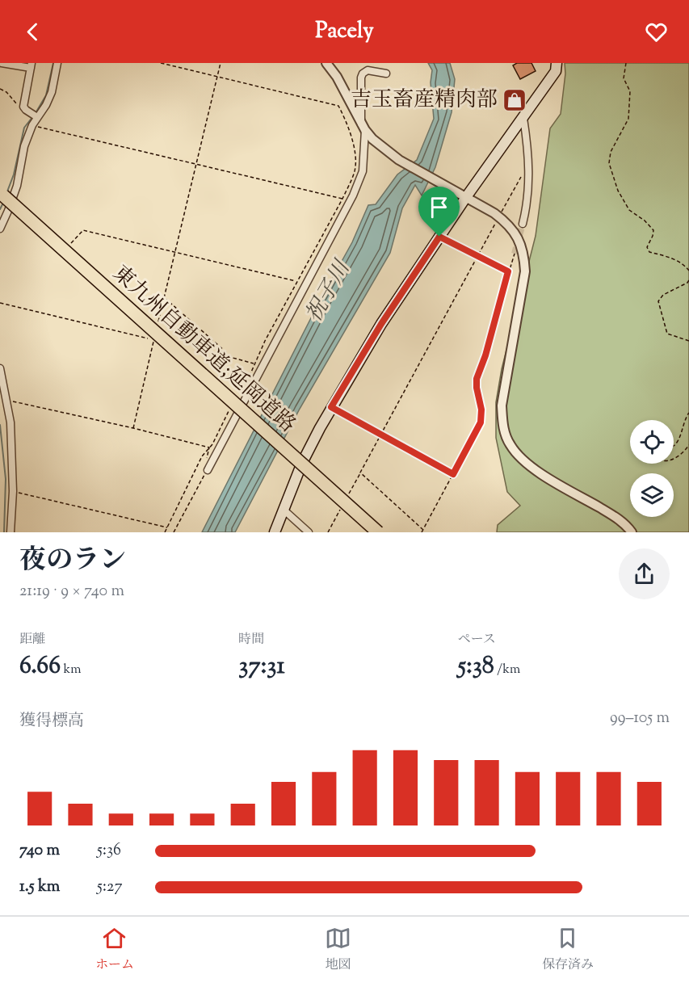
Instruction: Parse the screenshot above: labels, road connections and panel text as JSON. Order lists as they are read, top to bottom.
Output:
{
  "streets": {
    "highway": ["東九州自動車道;延岡道路"]
  },
  "water": ["祝子川"],
  "places": {
    "shop": ["吉玉畜産精肉部"]
  },
  "page": {
    "header": "Pacely",
    "heading": ["夜のラン", "21:19 · 9 × 740 m"],
    "stats": [
      ["距離", "6.66 km"],
      ["時間", "37:31"],
      ["ペース", "5:38 /km"]
    ],
    "chart": ["獲得標高", "99–105 m"],
    "list": [
      {
        "name": "740 m",
        "note": "5:36"
      },
      {
        "name": "1.5 km",
        "note": "5:27"
      }
    ],
    "tabs": ["ホーム", "地図", "保存済み"]
  }
}
